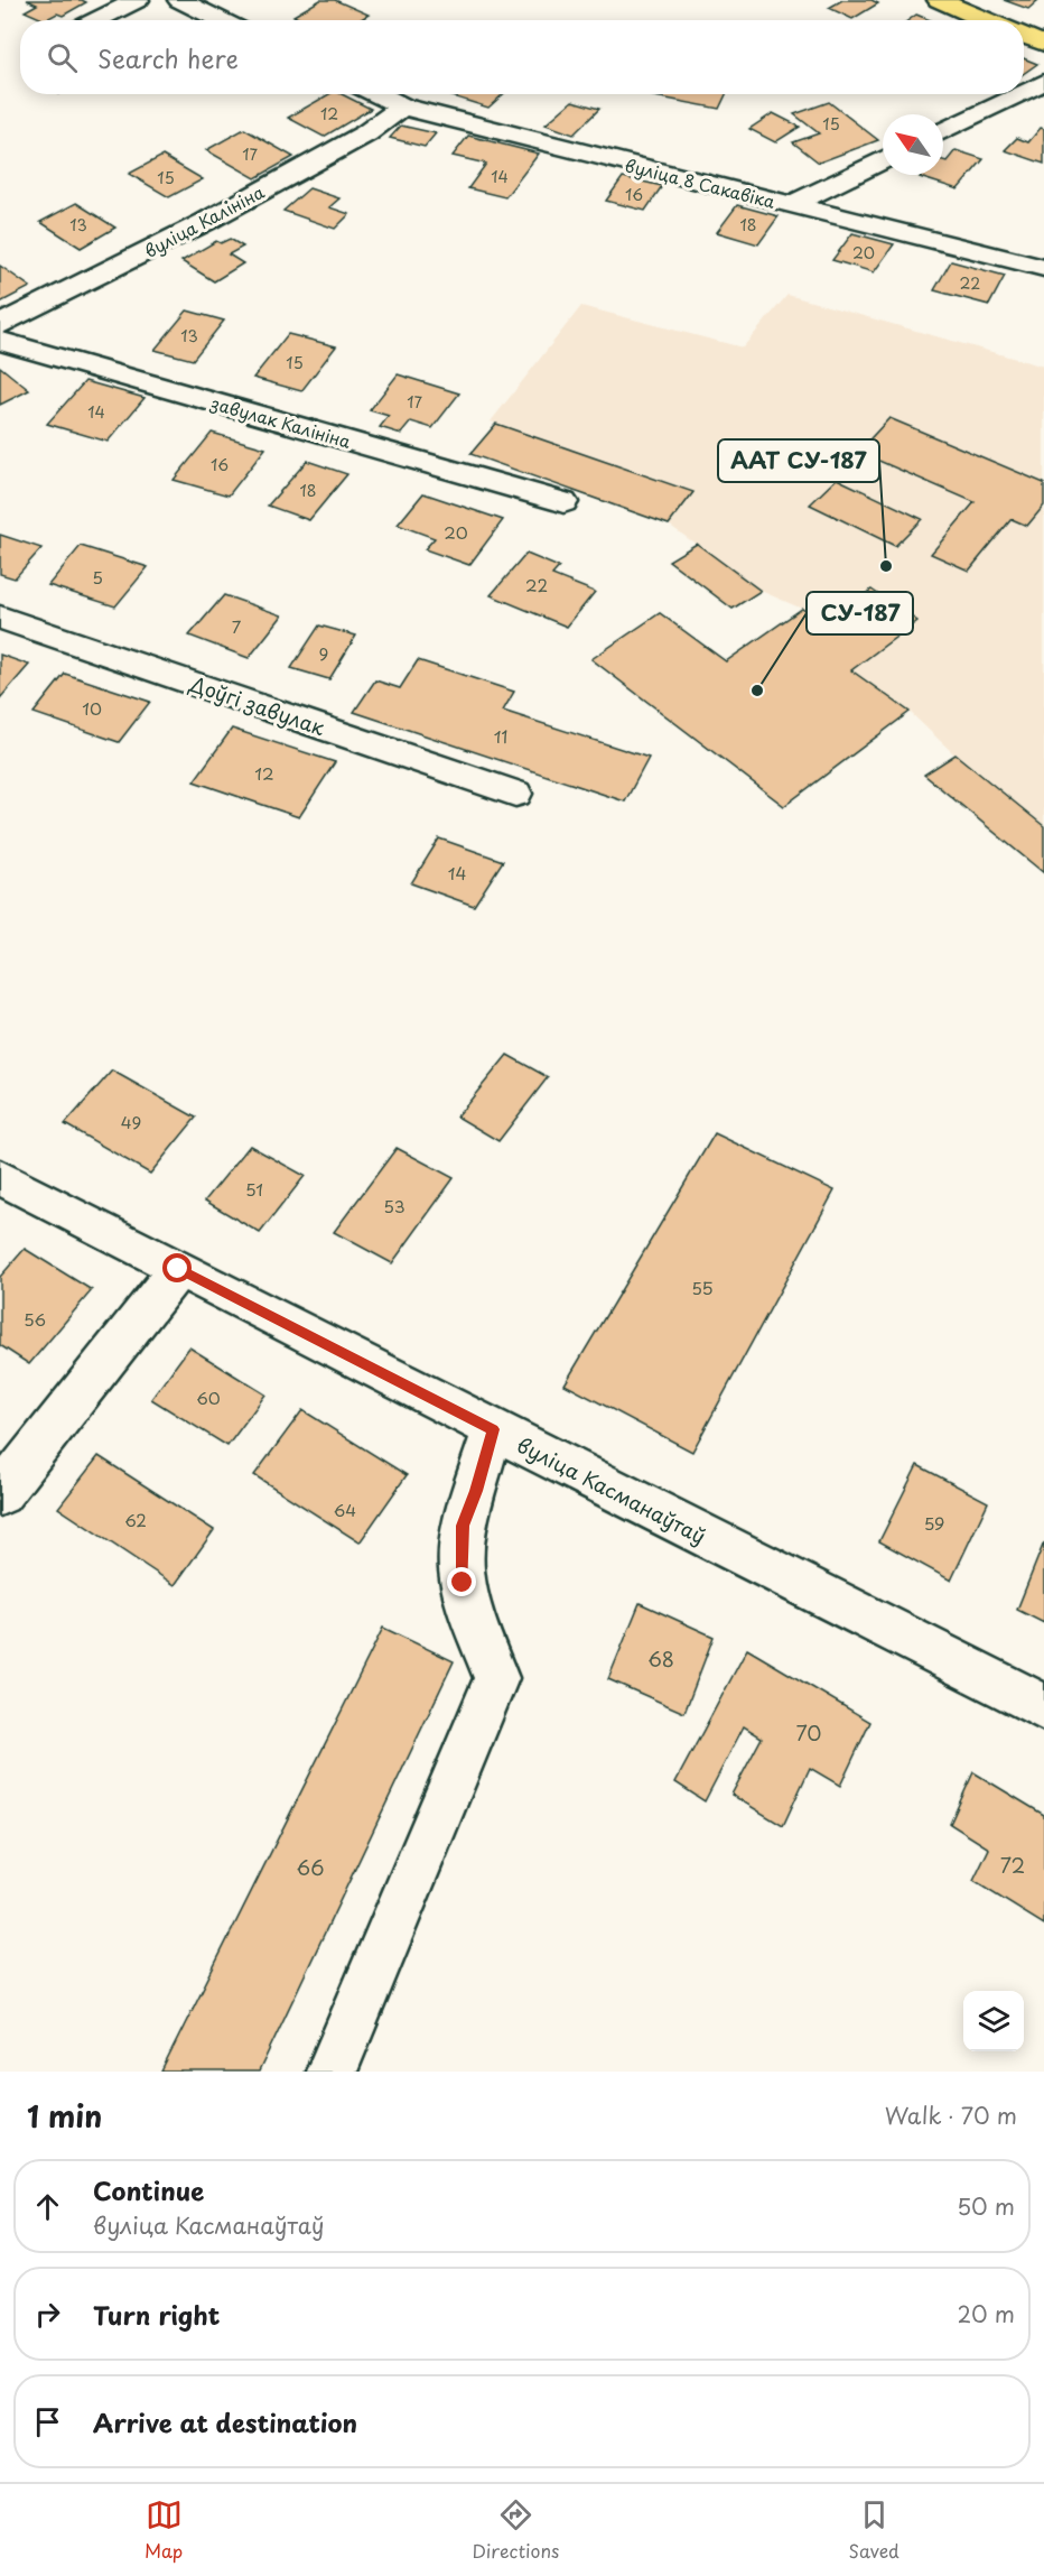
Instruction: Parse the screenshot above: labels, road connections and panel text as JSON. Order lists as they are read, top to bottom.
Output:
{
  "streets": {
    "street": [
      "вуліца 8 Сакавіка",
      "вуліца Калініна",
      "завулак Калініна",
      "Доўгі завулак",
      "вуліца Касманаўтаў"
    ]
  },
  "crossings": [
    ["вуліца 8 Сакавіка", "вуліца Калініна"]
  ],
  "places": ["ААТ СУ-187", "СУ-187"],
  "house_numbers": [
    "12",
    "15",
    "17",
    "14",
    "15",
    "16",
    "13",
    "18",
    "20",
    "22",
    "13",
    "15",
    "17",
    "14",
    "16",
    "18",
    "20",
    "5",
    "22",
    "7",
    "9",
    "10",
    "11",
    "12",
    "14",
    "49",
    "51",
    "53",
    "55",
    "56",
    "60",
    "64",
    "62",
    "59",
    "68",
    "70",
    "72",
    "66"
  ],
  "north": "top left",
  "page": {
    "search": "Search here",
    "heading": ["1 min", "Walk · 70 m"],
    "list": [
      ["Continue", "вуліца Касманаўтаў", "50 m"],
      ["Turn right", "20 m"],
      "Arrive at destination"
    ],
    "nav": ["Map", "Directions", "Saved"]
  }
}
